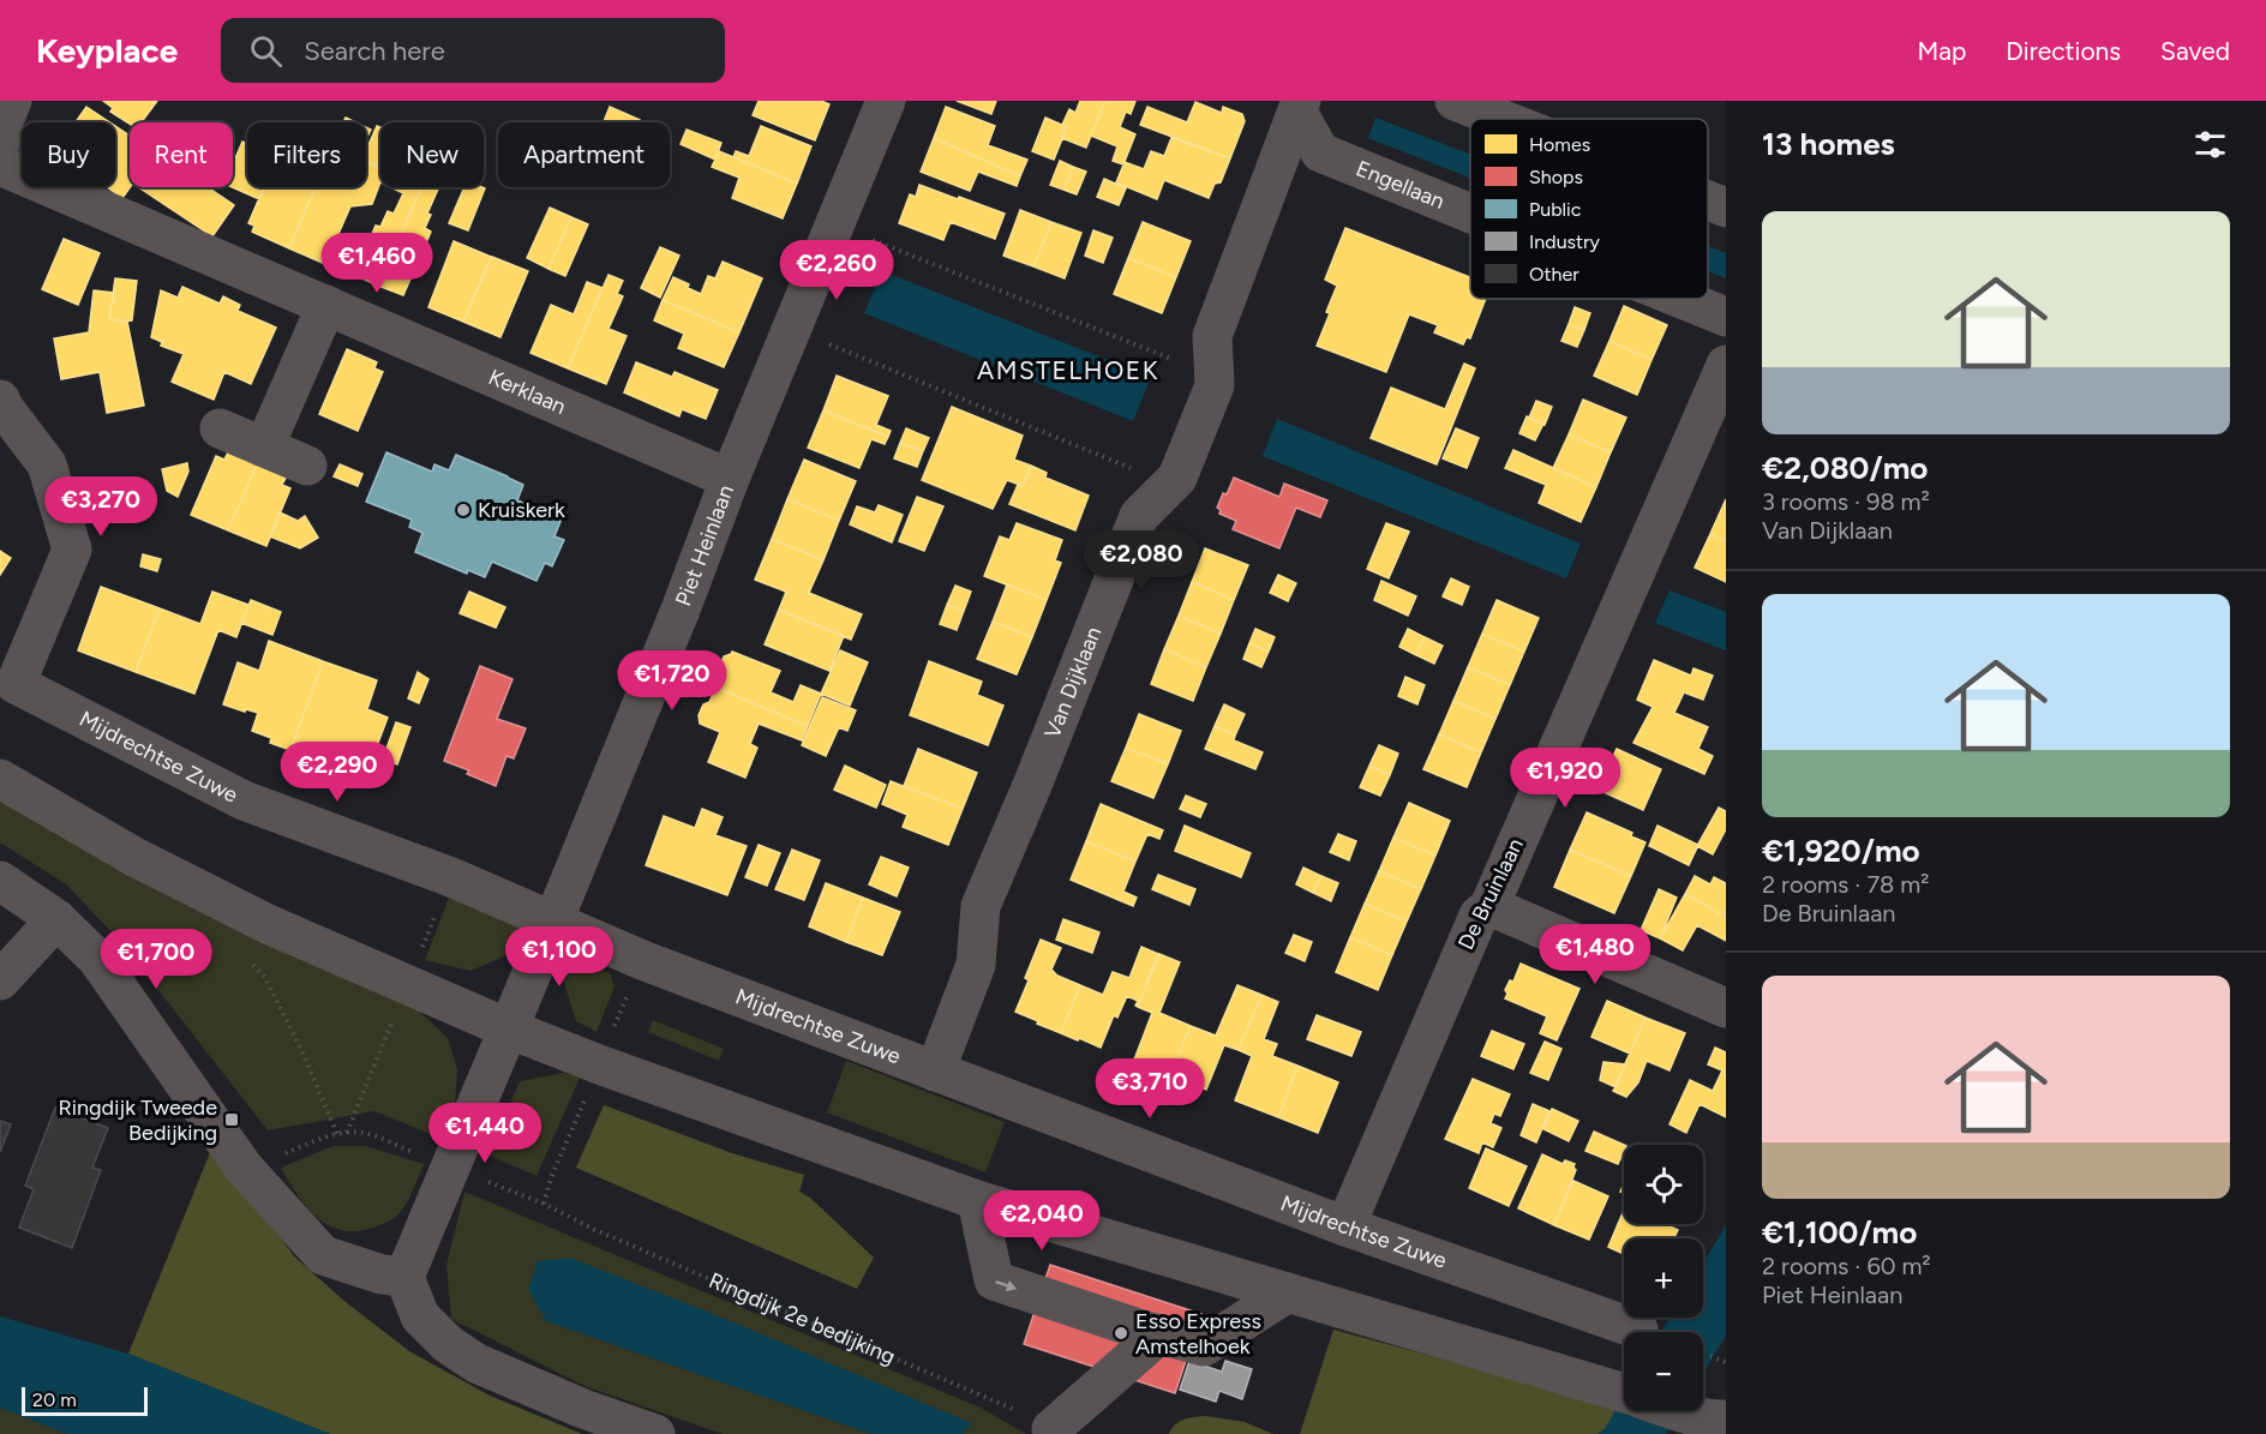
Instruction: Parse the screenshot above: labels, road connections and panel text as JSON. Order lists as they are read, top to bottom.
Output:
{
  "streets": {
    "street": [
      "Engellaan",
      "Kerklaan",
      "Piet Heinlaan",
      "Van Dijklaan",
      "Mijdrechtse Zuwe",
      "De Bruinlaan"
    ],
    "path": ["Ringdijk 2e bedijking"]
  },
  "crossings": [
    ["Engellaan", "Van Dijklaan"],
    ["Kerklaan", "Piet Heinlaan"],
    ["Piet Heinlaan", "Mijdrechtse Zuwe"],
    ["Van Dijklaan", "Mijdrechtse Zuwe"],
    ["Mijdrechtse Zuwe", "De Bruinlaan"]
  ],
  "districts": ["AMSTELHOEK"],
  "places": {
    "other": ["Kruiskerk", "Esso Express Amstelhoek"],
    "transit": ["Ringdijk Tweede Bedijking"]
  },
  "legend": [
    "Homes",
    "Shops",
    "Public",
    "Industry",
    "Other"
  ],
  "scale_bar": "20 m",
  "page": {
    "header": "Keyplace",
    "search": "Search here",
    "nav": ["Map", "Directions", "Saved"],
    "heading": "13 homes",
    "chip": [
      "Buy",
      "Rent",
      "Filters",
      "New",
      "Apartment"
    ],
    "list": [
      {
        "name": "€2,080/mo",
        "note": "3 rooms · 98 m² · Van Dijklaan"
      },
      {
        "name": "€1,920/mo",
        "note": "2 rooms · 78 m² · De Bruinlaan"
      },
      {
        "name": "€1,100/mo",
        "note": "2 rooms · 60 m² · Piet Heinlaan"
      }
    ],
    "price": [
      "€1,460",
      "€2,260",
      "€3,270",
      "€2,080",
      "€1,720",
      "€2,290",
      "€1,920",
      "€1,480",
      "€1,100",
      "€1,700",
      "€3,710",
      "€1,440",
      "€2,040"
    ],
    "map_buttons": ["+", "−"],
    "scale": "20 m"
  }
}
